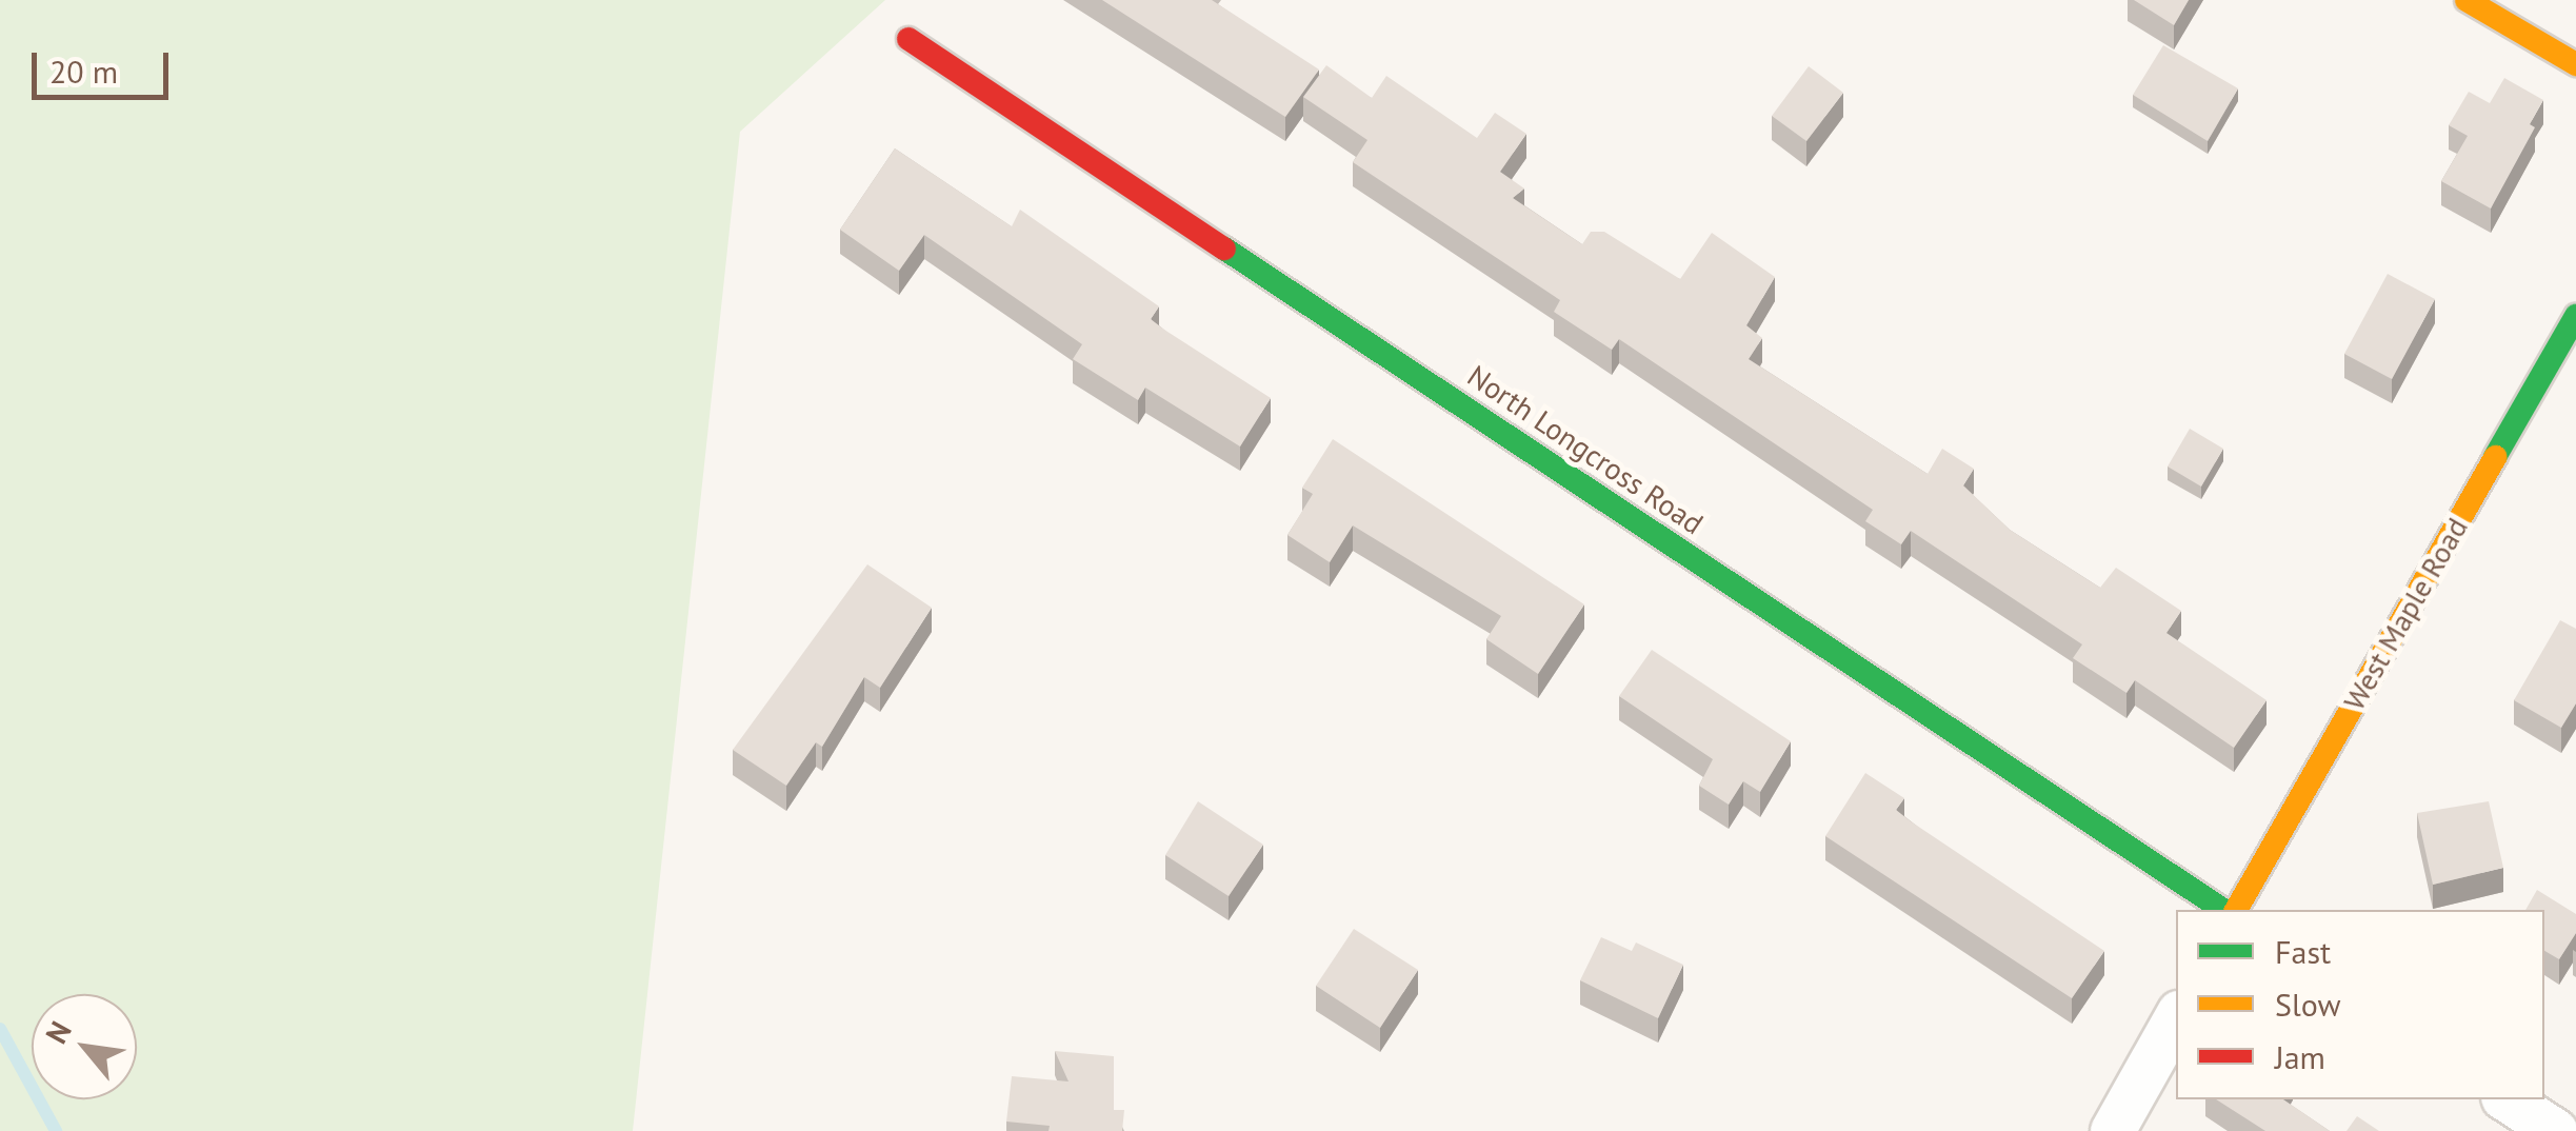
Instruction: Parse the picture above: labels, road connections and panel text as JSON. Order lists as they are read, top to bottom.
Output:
{
  "streets": {
    "street": ["North Longcross Road", "West Maple Road"]
  },
  "legend": ["Fast", "Slow", "Jam"],
  "scale_bar": "20 m",
  "north": "top left"
}
